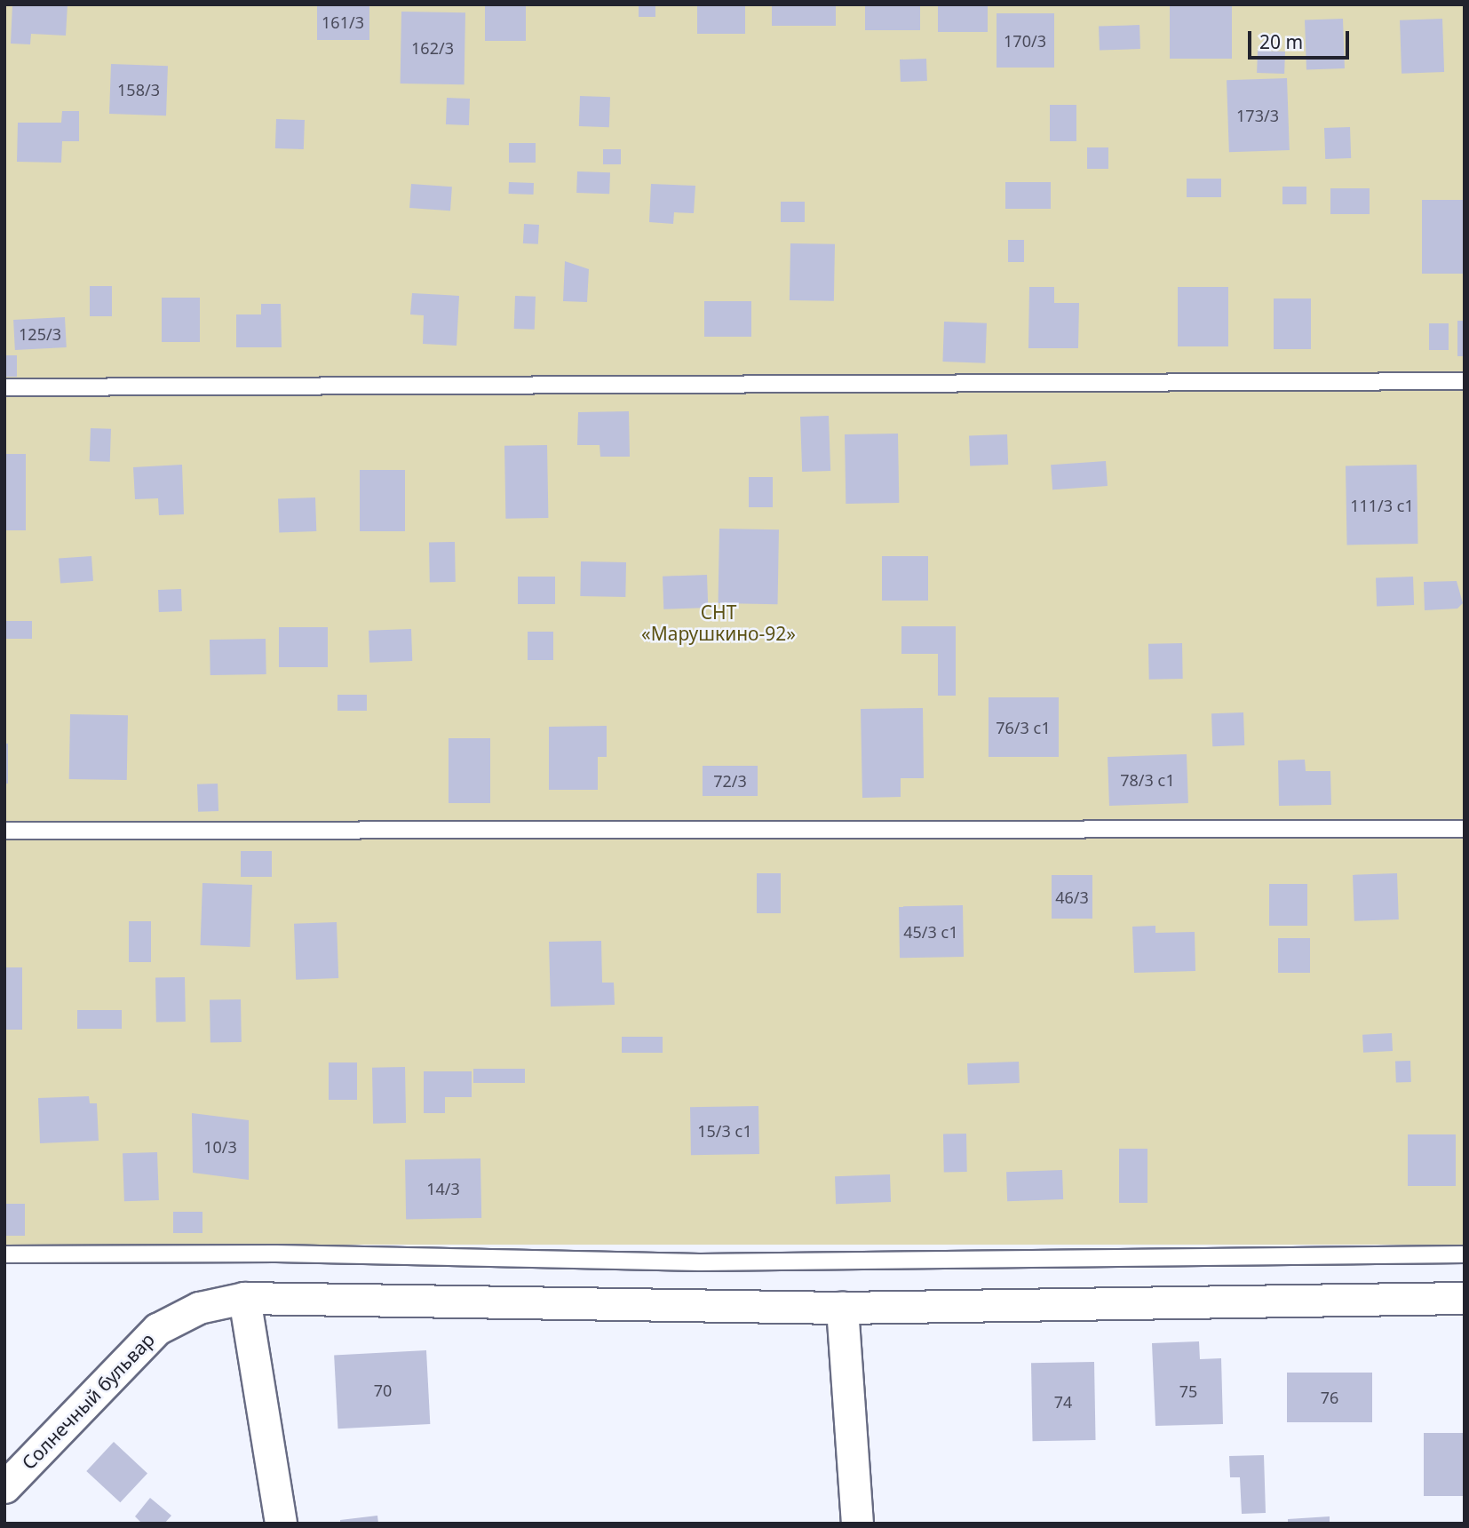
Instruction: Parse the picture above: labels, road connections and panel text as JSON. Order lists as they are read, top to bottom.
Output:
{
  "streets": {
    "street": ["Солнечный бульвар"]
  },
  "parks": ["СНТ «Марушкино-92»"],
  "house_numbers": [
    "161/3",
    "170/3",
    "162/3",
    "158/3",
    "173/3",
    "125/3",
    "111/3 с1",
    "76/3 с1",
    "78/3 с1",
    "72/3",
    "46/3",
    "45/3 с1",
    "15/3 с1",
    "10/3",
    "14/3",
    "70",
    "75",
    "76",
    "74"
  ],
  "scale_bar": "20 m"
}
